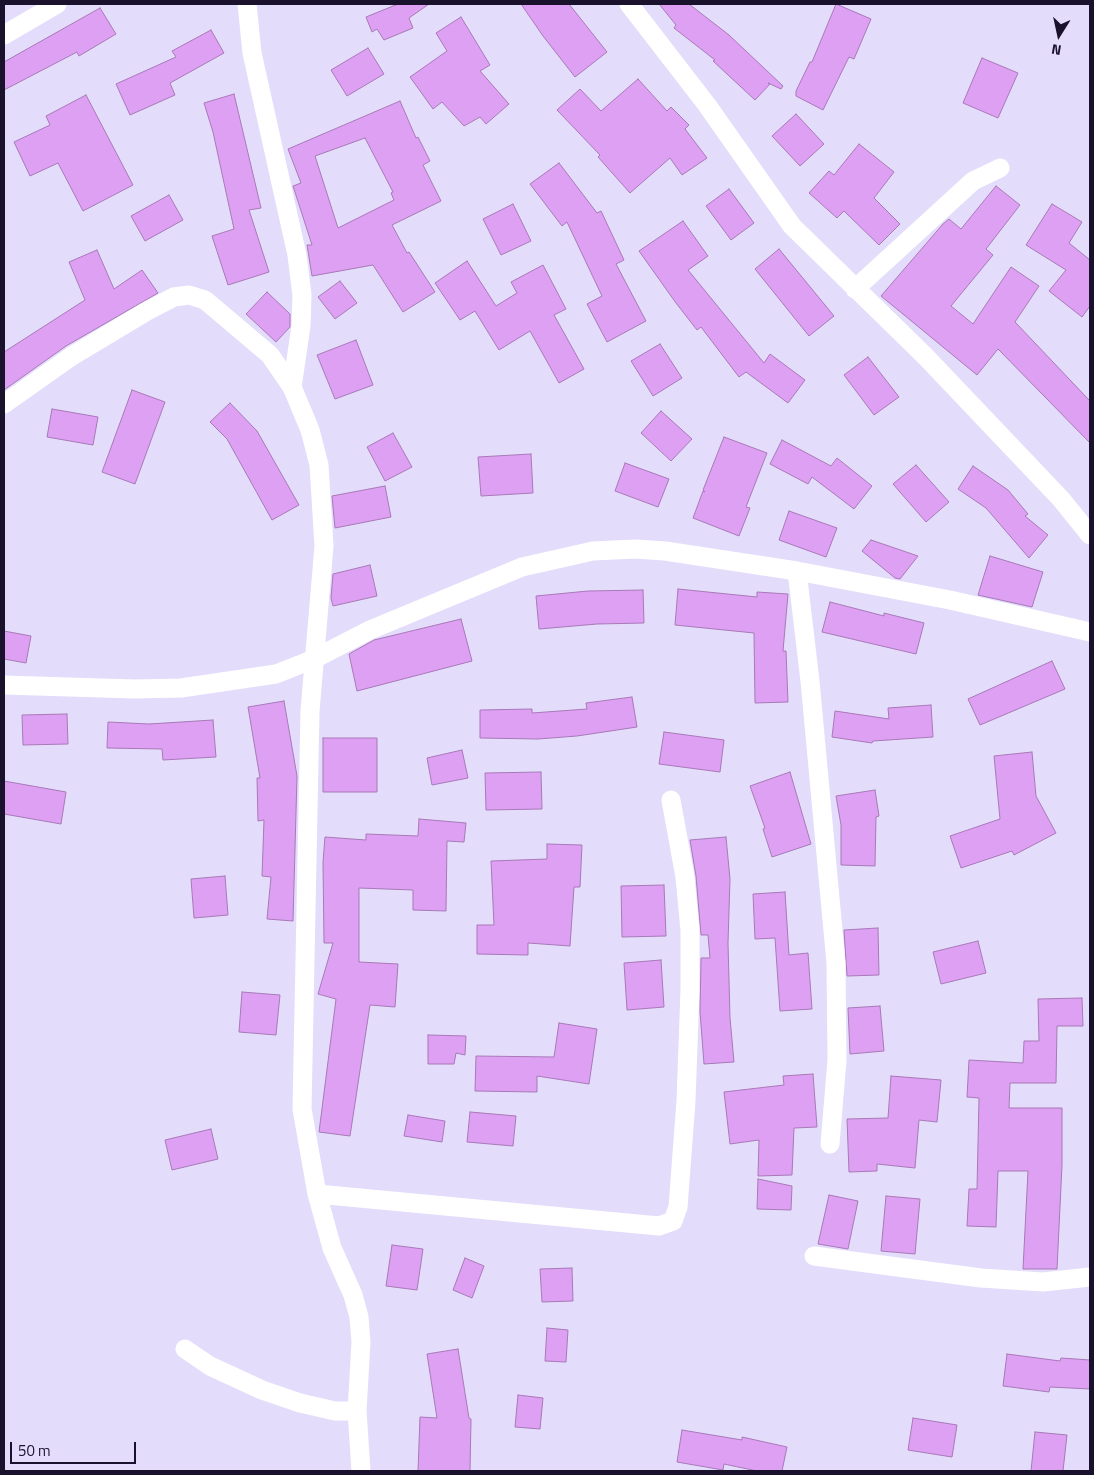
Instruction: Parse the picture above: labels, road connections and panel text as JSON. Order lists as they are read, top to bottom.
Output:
{
  "scale_bar": "50 m",
  "north": "bottom"
}
